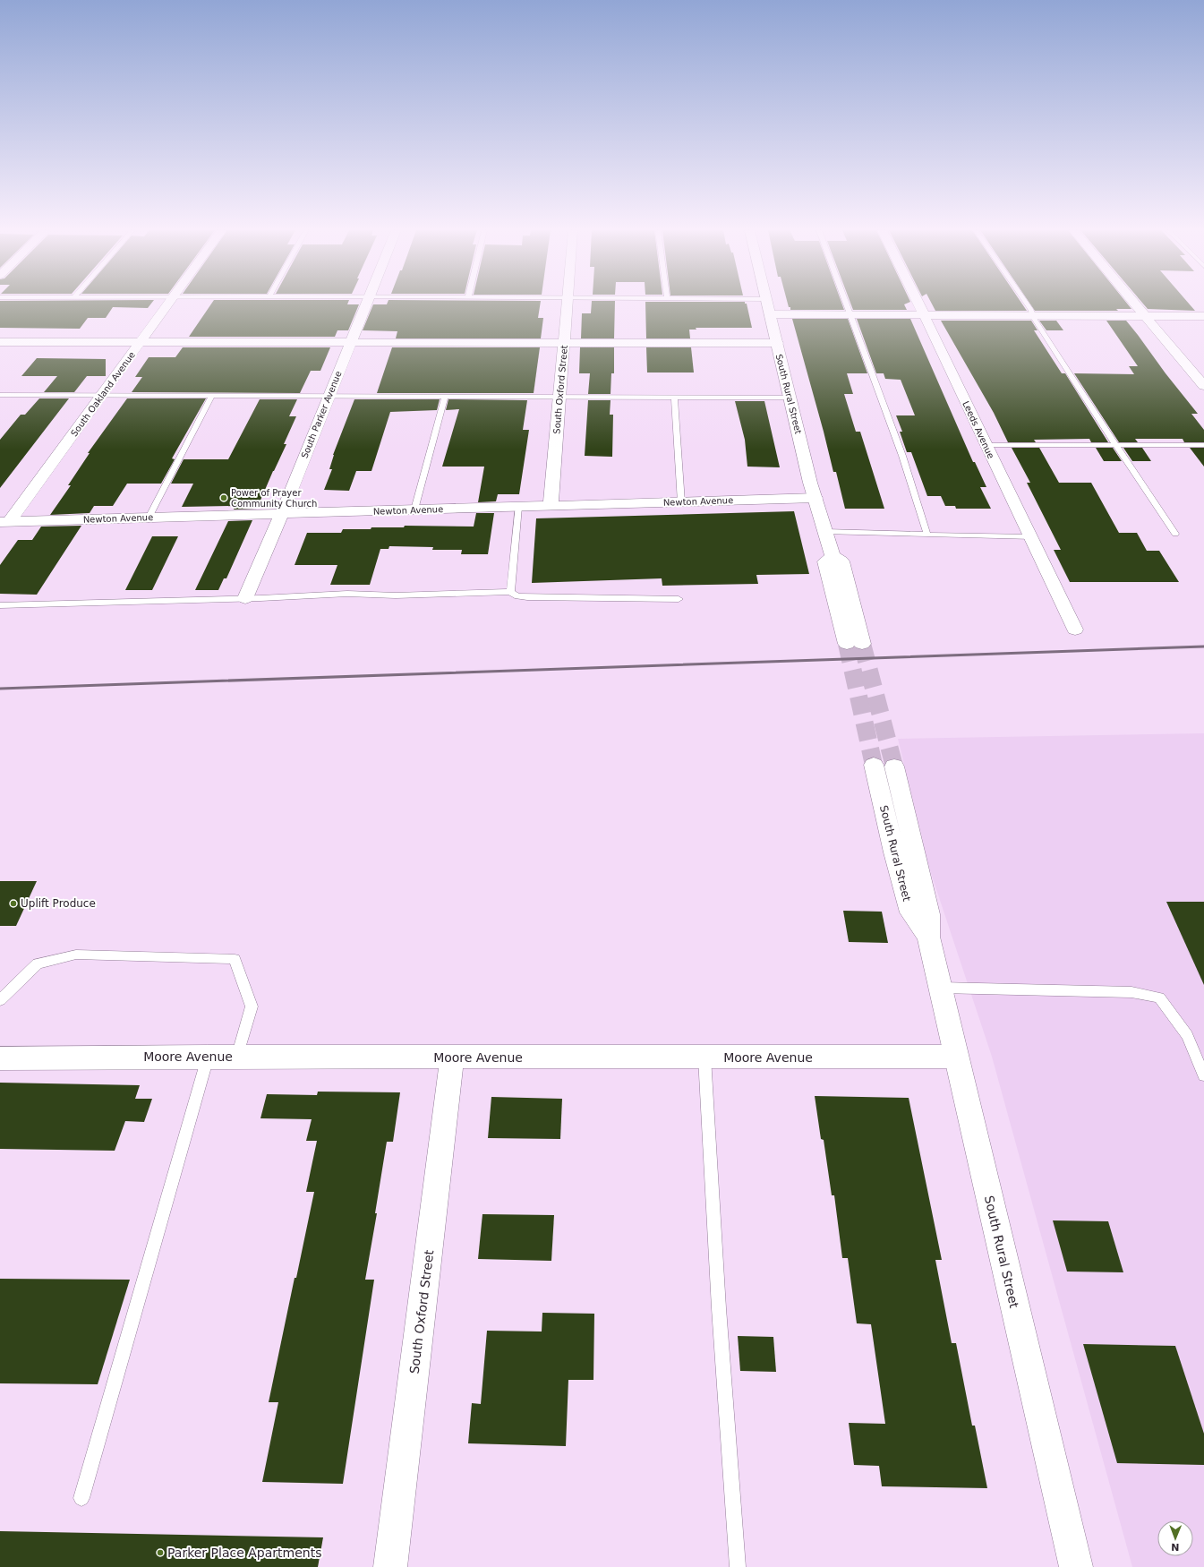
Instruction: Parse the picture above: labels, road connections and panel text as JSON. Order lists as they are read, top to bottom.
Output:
{
  "streets": {
    "street": [
      "South Oxford Street",
      "South Oakland Avenue",
      "South Rural Street",
      "South Parker Avenue",
      "Leeds Avenue",
      "Newton Avenue",
      "Moore Avenue"
    ]
  },
  "crossings": [
    ["South Oxford Street", "Newton Avenue"],
    ["South Oxford Street", "Moore Avenue"],
    ["South Oakland Avenue", "Newton Avenue"],
    ["South Rural Street", "Newton Avenue"],
    ["South Rural Street", "Moore Avenue"],
    ["South Parker Avenue", "Newton Avenue"]
  ],
  "places": ["Power of Prayer Community Church", "Uplift Produce", "Parker Place Apartments"],
  "north": "bottom"
}
